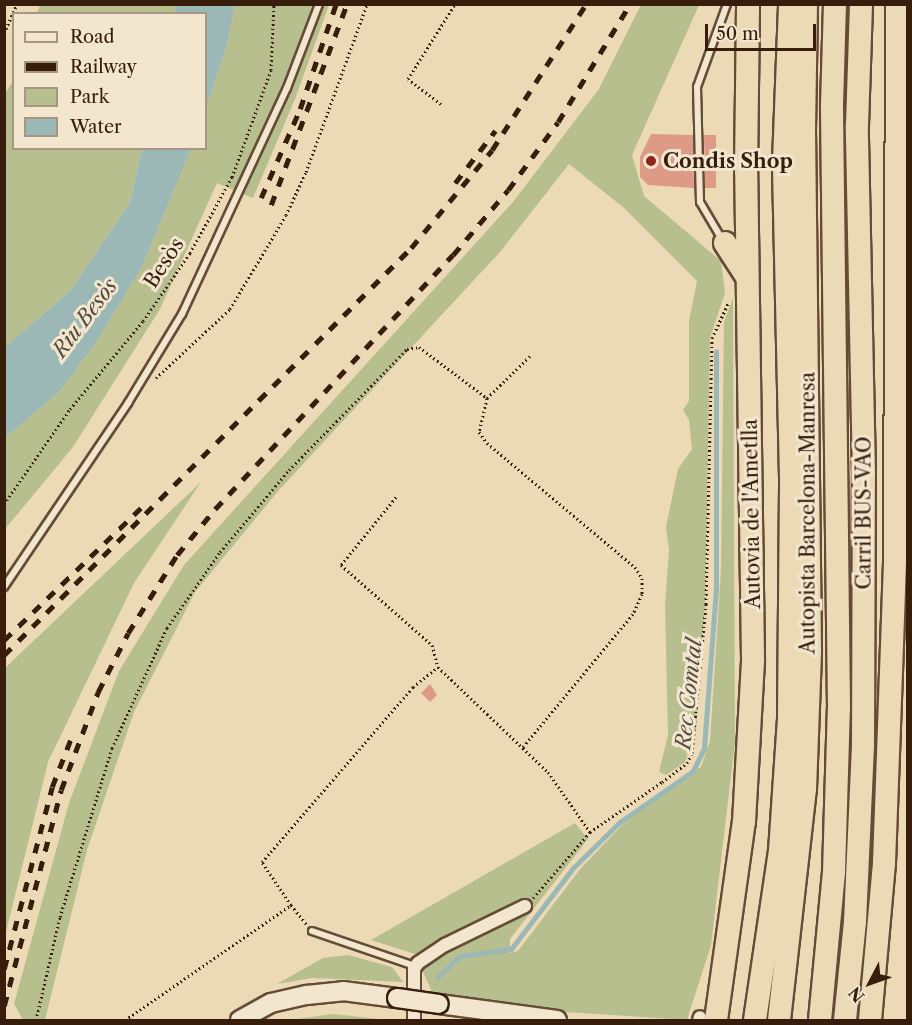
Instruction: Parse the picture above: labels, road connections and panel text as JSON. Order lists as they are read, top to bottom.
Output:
{
  "streets": {
    "highway": ["Autopista Barcelona-Manresa", "Carril BUS-VAO", "Autovia de l'Ametlla"],
    "path": ["Besòs"]
  },
  "water": ["Riu Besòs", "Rec Comtal"],
  "places": ["Condis Shop"],
  "legend": [
    "Road",
    "Railway",
    "Park",
    "Water"
  ],
  "scale_bar": "50 m",
  "north": "bottom left"
}
